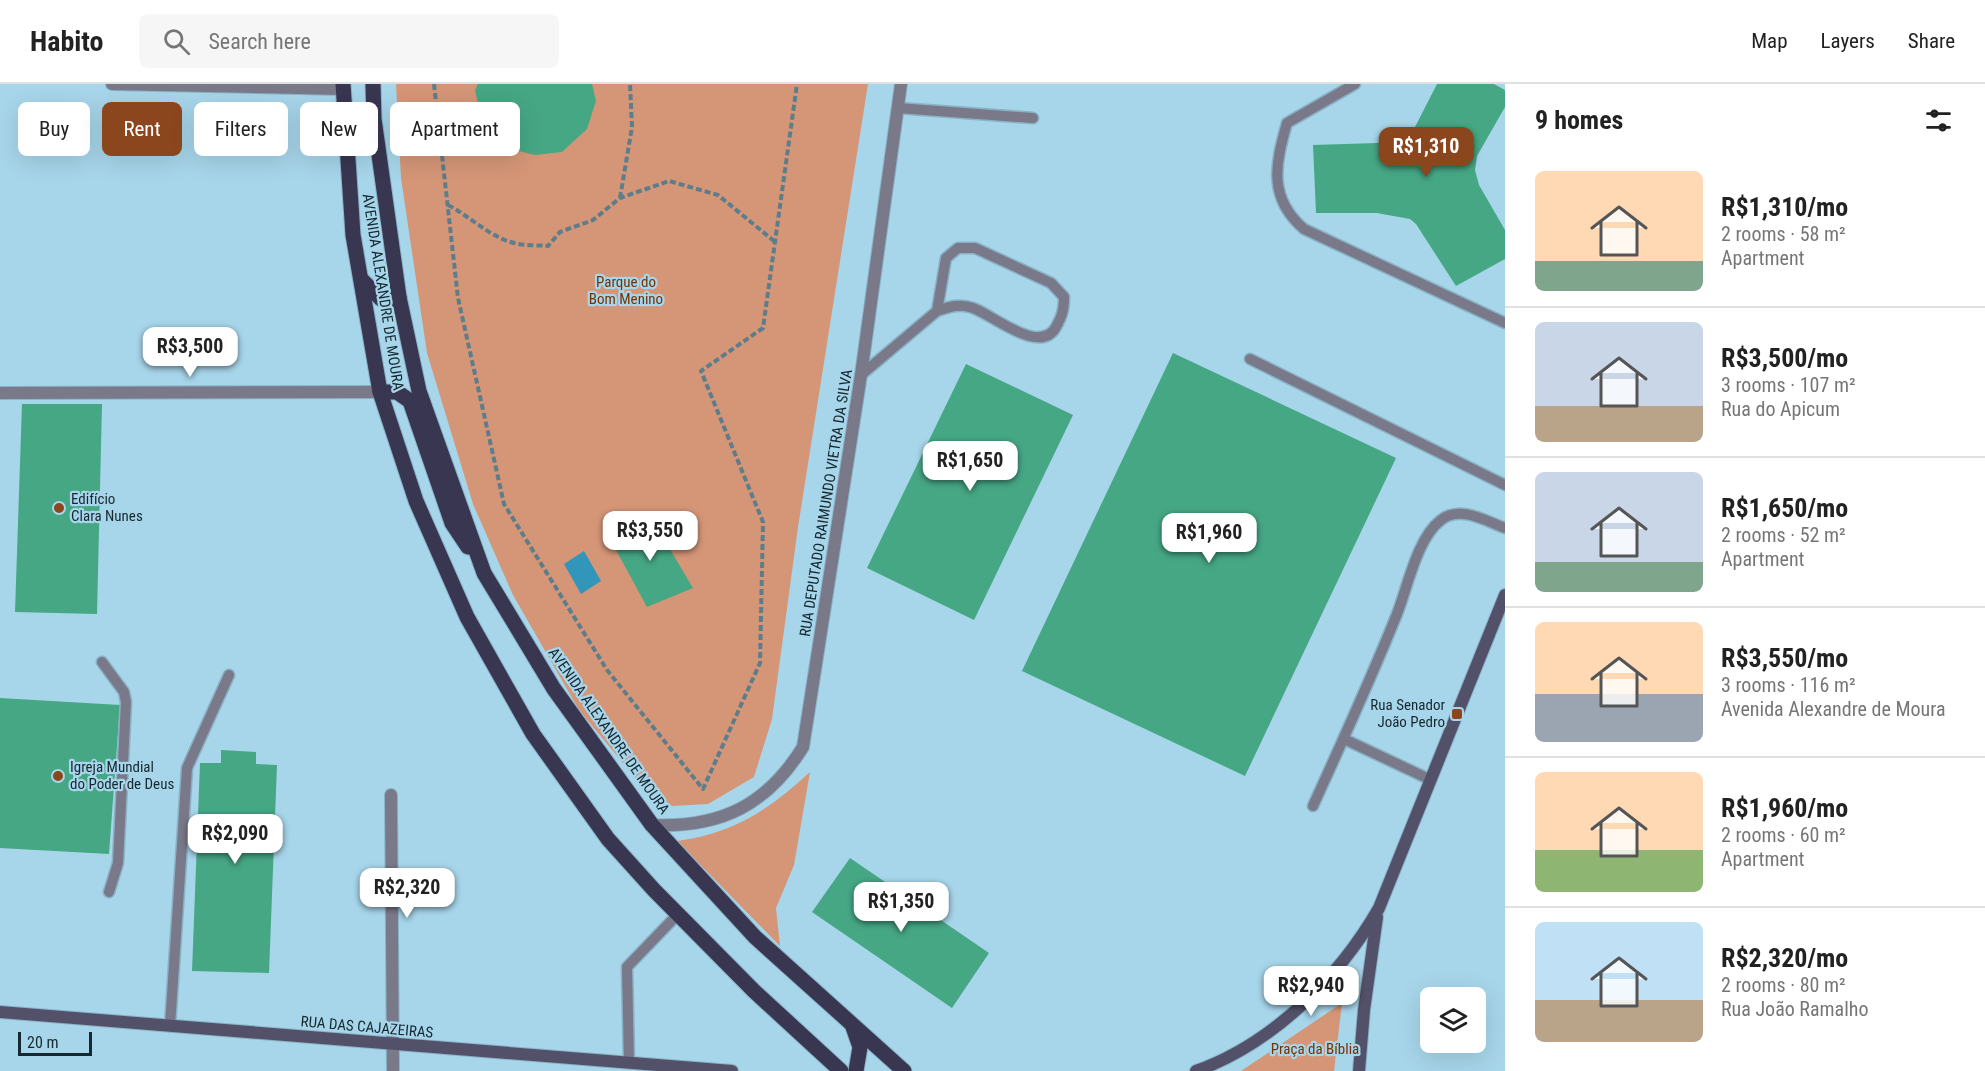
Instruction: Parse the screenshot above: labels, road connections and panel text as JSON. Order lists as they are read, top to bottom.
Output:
{
  "streets": {
    "main road": ["AVENIDA ALEXANDRE DE MOURA", "RUA DAS CAJAZEIRAS"],
    "street": ["RUA DEPUTADO RAIMUNDO VIETRA DA SILVA"]
  },
  "crossings": [
    ["AVENIDA ALEXANDRE DE MOURA", "RUA DEPUTADO RAIMUNDO VIETRA DA SILVA"]
  ],
  "parks": ["Parque do Bom Menino", "Praça da Bíblia"],
  "places": {
    "other": ["Edifício Clara Nunes", "Igreja Mundial do Poder de Deus"],
    "transit": ["Rua Senador João Pedro"]
  },
  "scale_bar": "20 m",
  "page": {
    "header": "Habito",
    "search": "Search here",
    "nav": ["Map", "Layers", "Share"],
    "heading": "9 homes",
    "chip": [
      "Buy",
      "Rent",
      "Filters",
      "New",
      "Apartment"
    ],
    "price": [
      "R$1,310",
      "R$3,500",
      "R$1,650",
      "R$3,550",
      "R$1,960",
      "R$2,090",
      "R$2,320",
      "R$1,350",
      "R$2,940"
    ],
    "list": [
      {
        "name": "R$1,310/mo",
        "note": "2 rooms · 58 m² · Apartment"
      },
      {
        "name": "R$3,500/mo",
        "note": "3 rooms · 107 m² · Rua do Apicum"
      },
      {
        "name": "R$1,650/mo",
        "note": "2 rooms · 52 m² · Apartment"
      },
      {
        "name": "R$3,550/mo",
        "note": "3 rooms · 116 m² · Avenida Alexandre de Moura"
      },
      {
        "name": "R$1,960/mo",
        "note": "2 rooms · 60 m² · Apartment"
      },
      {
        "name": "R$2,320/mo",
        "note": "2 rooms · 80 m² · Rua João Ramalho"
      }
    ],
    "scale": "20 m"
  }
}
